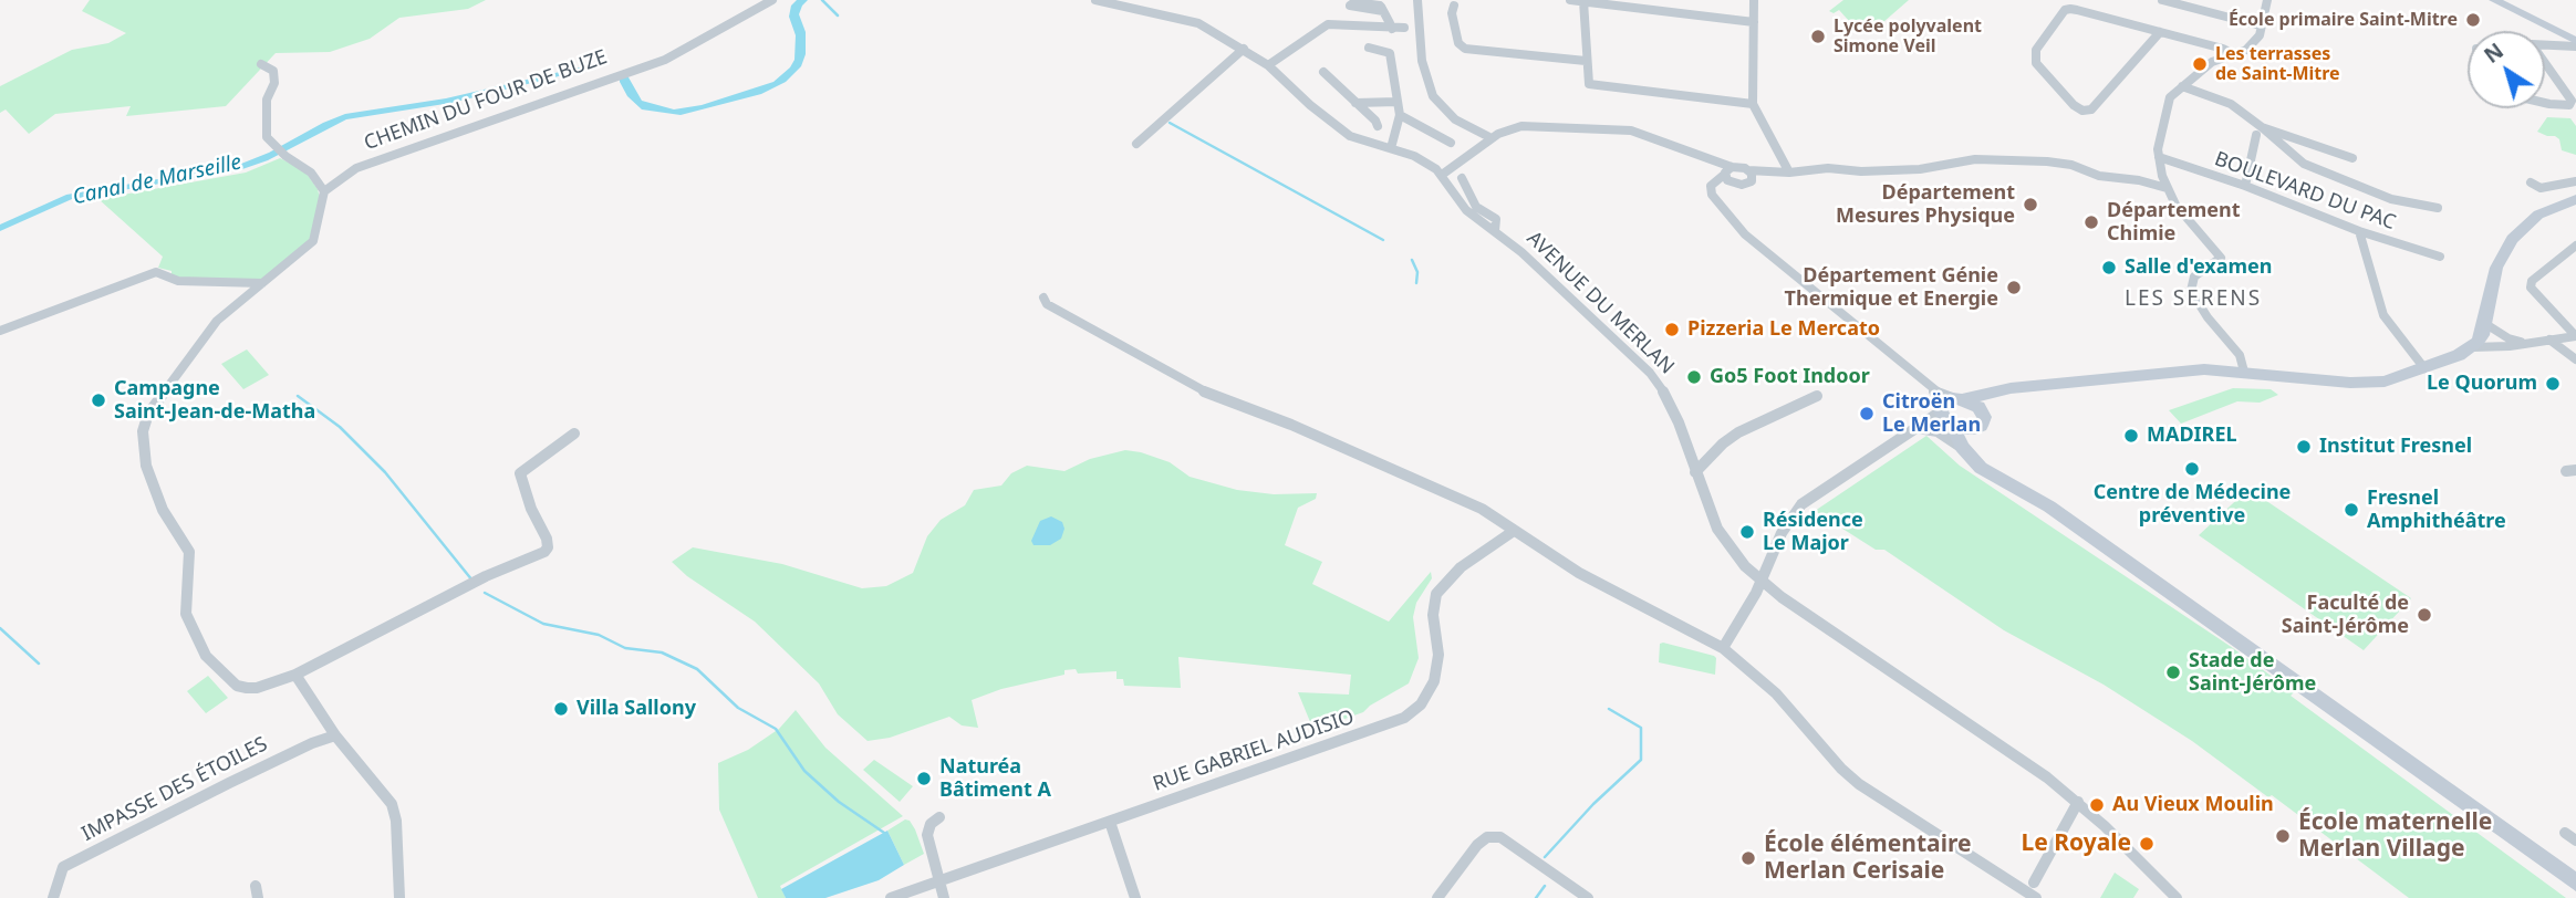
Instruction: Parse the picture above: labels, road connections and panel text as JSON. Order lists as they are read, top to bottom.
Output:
{
  "streets": {
    "street": [
      "CHEMIN DU FOUR DE BUZE",
      "BOULEVARD DU PAC",
      "AVENUE DU MERLAN",
      "RUE GABRIEL AUDISIO",
      "IMPASSE DES ÉTOILES"
    ]
  },
  "districts": ["LES SERENS"],
  "water": ["Canal de Marseille"],
  "places": [
    "École primaire Saint-Mitre",
    "Lycée polyvalent Simone Veil",
    "Les terrasses de Saint-Mitre",
    "Département Mesures Physique",
    "Département Chimie",
    "Salle d'examen",
    "Département Génie Thermique et Energie",
    "Pizzeria Le Mercato",
    "Go5 Foot Indoor",
    "Le Quorum",
    "Campagne Saint-Jean-de-Matha",
    "Citroën Le Merlan",
    "MADIREL",
    "Institut Fresnel",
    "Centre de Médecine préventive",
    "Fresnel Amphithéâtre",
    "Résidence Le Major",
    "Faculté de Saint-Jérôme",
    "Stade de Saint-Jérôme",
    "Villa Sallony",
    "Naturéa Bâtiment A",
    "Au Vieux Moulin",
    "École maternelle Merlan Village",
    "Le Royale",
    "École élémentaire Merlan Cerisaie"
  ],
  "north": "top left"
}
